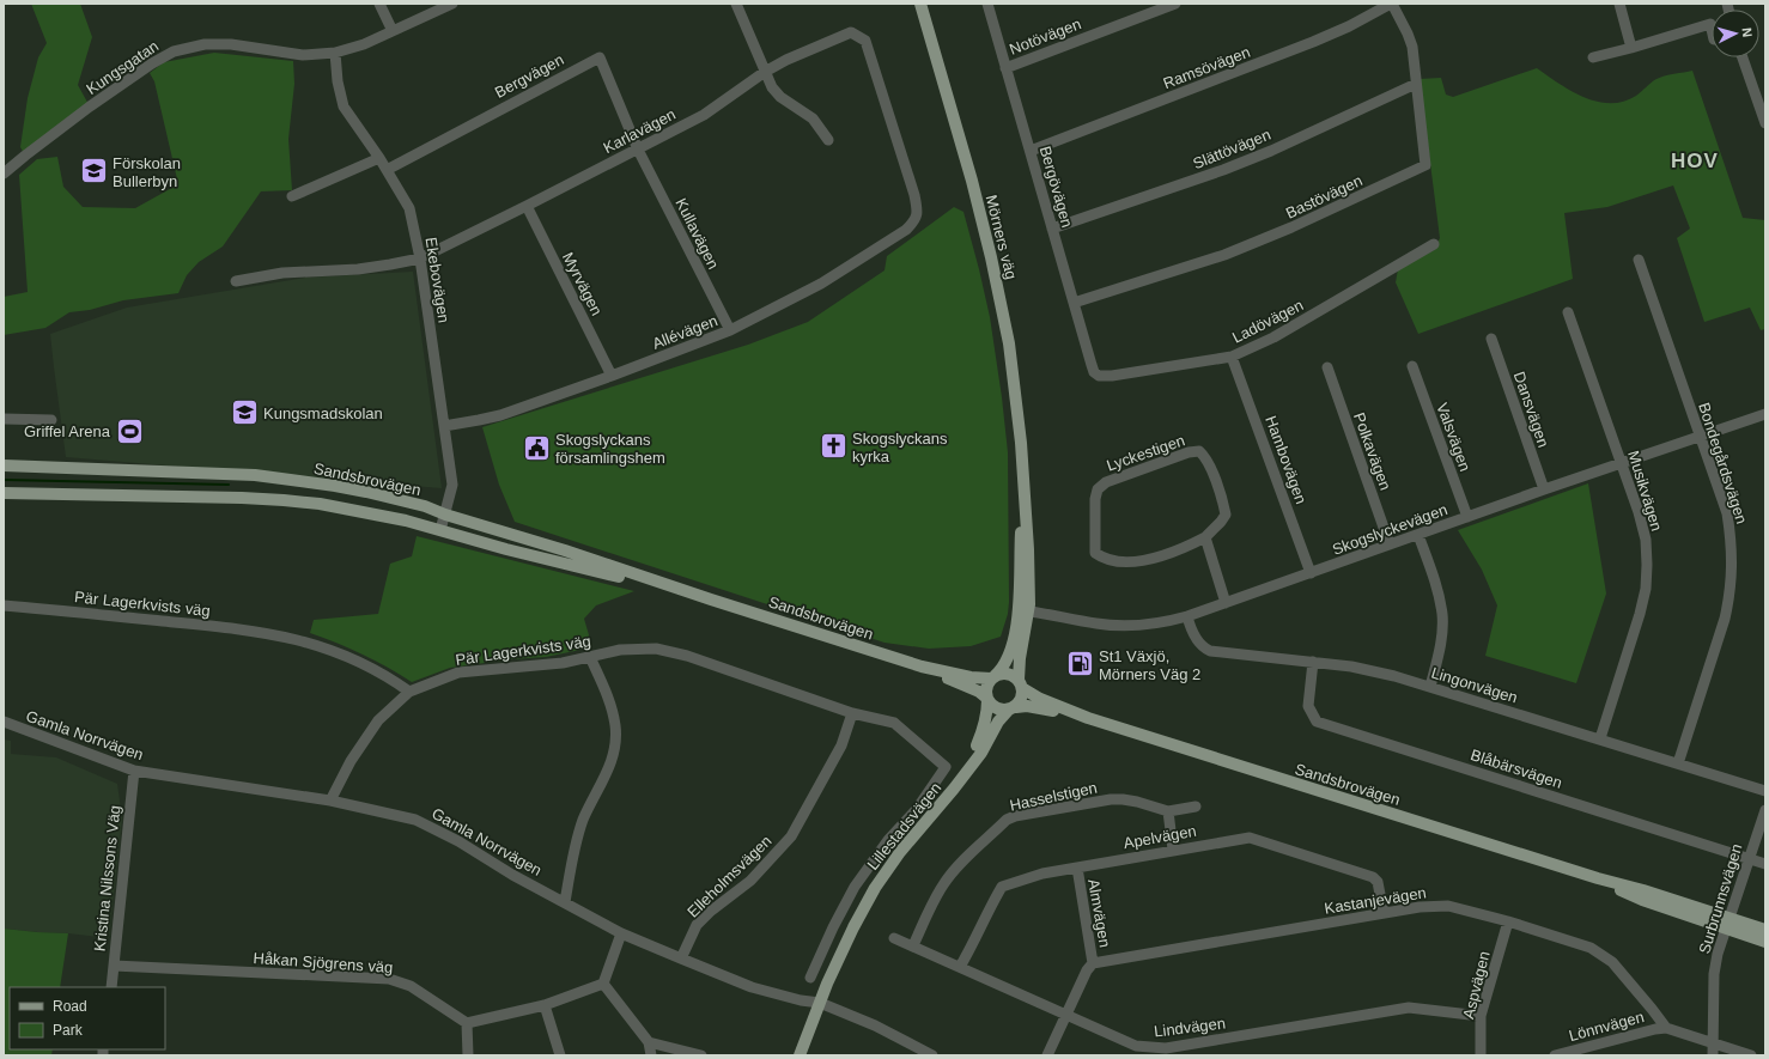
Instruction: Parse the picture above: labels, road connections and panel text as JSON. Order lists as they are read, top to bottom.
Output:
{
  "streets": {
    "main road": ["Mörners väg", "Sandsbrovägen", "Lillestadsvägen"],
    "street": [
      "Notövägen",
      "Kungsgatan",
      "Ramsövägen",
      "Bergvägen",
      "Karlavägen",
      "Slättövägen",
      "Bergövägen",
      "Bastövägen",
      "Kullavägen",
      "Ekebovägen",
      "Myrvägen",
      "Ladövägen",
      "Allévägen",
      "Dansvägen",
      "Valsvägen",
      "Polkavägen",
      "Lyckestigen",
      "Hambovägen",
      "Bondegårdsvägen",
      "Musikvägen",
      "Skogslyckevägen",
      "Pär Lagerkvists väg",
      "Lingonvägen",
      "Gamla Norrvägen",
      "Blåbärsvägen",
      "Hasselstigen",
      "Apelvägen",
      "Elleholmsvägen",
      "Kristina Nilssons Väg",
      "Surbrunnsvägen",
      "Kastanjevägen",
      "Almvägen",
      "Håkan Sjögrens väg",
      "Aspvägen",
      "Lönnvägen",
      "Lindvägen"
    ]
  },
  "crossings": [
    ["Notövägen", "Bergövägen"],
    ["Kungsgatan", "Ekebovägen"],
    ["Ramsövägen", "Bergövägen"],
    ["Ramsövägen", "Bastövägen"],
    ["Bergvägen", "Karlavägen"],
    ["Bergvägen", "Kullavägen"],
    ["Bergvägen", "Ekebovägen"],
    ["Karlavägen", "Kullavägen"],
    ["Karlavägen", "Ekebovägen"],
    ["Karlavägen", "Myrvägen"],
    ["Karlavägen", "Allévägen"],
    ["Slättövägen", "Bergövägen"],
    ["Slättövägen", "Bastövägen"],
    ["Bergövägen", "Bastövägen"],
    ["Bergövägen", "Ladövägen"],
    ["Kullavägen", "Allévägen"],
    ["Mörners väg", "Sandsbrovägen"],
    ["Mörners väg", "Skogslyckevägen"],
    ["Mörners väg", "Lillestadsvägen"],
    ["Ekebovägen", "Allévägen"],
    ["Ekebovägen", "Sandsbrovägen"],
    ["Myrvägen", "Allévägen"],
    ["Ladövägen", "Hambovägen"],
    ["Dansvägen", "Skogslyckevägen"],
    ["Valsvägen", "Skogslyckevägen"],
    ["Polkavägen", "Skogslyckevägen"],
    ["Hambovägen", "Skogslyckevägen"],
    ["Bondegårdsvägen", "Skogslyckevägen"],
    ["Bondegårdsvägen", "Lingonvägen"],
    ["Sandsbrovägen", "Lillestadsvägen"],
    ["Sandsbrovägen", "Surbrunnsvägen"],
    ["Musikvägen", "Skogslyckevägen"],
    ["Musikvägen", "Lingonvägen"],
    ["Skogslyckevägen", "Lingonvägen"],
    ["Pär Lagerkvists väg", "Lillestadsvägen"],
    ["Pär Lagerkvists väg", "Elleholmsvägen"],
    ["Lingonvägen", "Blåbärsvägen"],
    ["Gamla Norrvägen", "Lillestadsvägen"],
    ["Gamla Norrvägen", "Elleholmsvägen"],
    ["Gamla Norrvägen", "Kristina Nilssons Väg"],
    ["Blåbärsvägen", "Surbrunnsvägen"],
    ["Hasselstigen", "Lindvägen"],
    ["Apelvägen", "Kastanjevägen"],
    ["Apelvägen", "Almvägen"],
    ["Apelvägen", "Lindvägen"],
    ["Kristina Nilssons Väg", "Håkan Sjögrens väg"],
    ["Kastanjevägen", "Almvägen"],
    ["Kastanjevägen", "Aspvägen"],
    ["Kastanjevägen", "Lönnvägen"],
    ["Aspvägen", "Lindvägen"]
  ],
  "districts": ["HOV"],
  "places": {
    "school or university": ["Förskolan Bullerbyn", "Kungsmadskolan"],
    "sports": ["Griffel Arena"],
    "church": ["Skogslyckans kyrka"],
    "public building": ["Skogslyckans församlingshem"],
    "fuel station": ["St1 Växjö, Mörners Väg 2"]
  },
  "legend": ["Road", "Park"],
  "north": "right"
}
